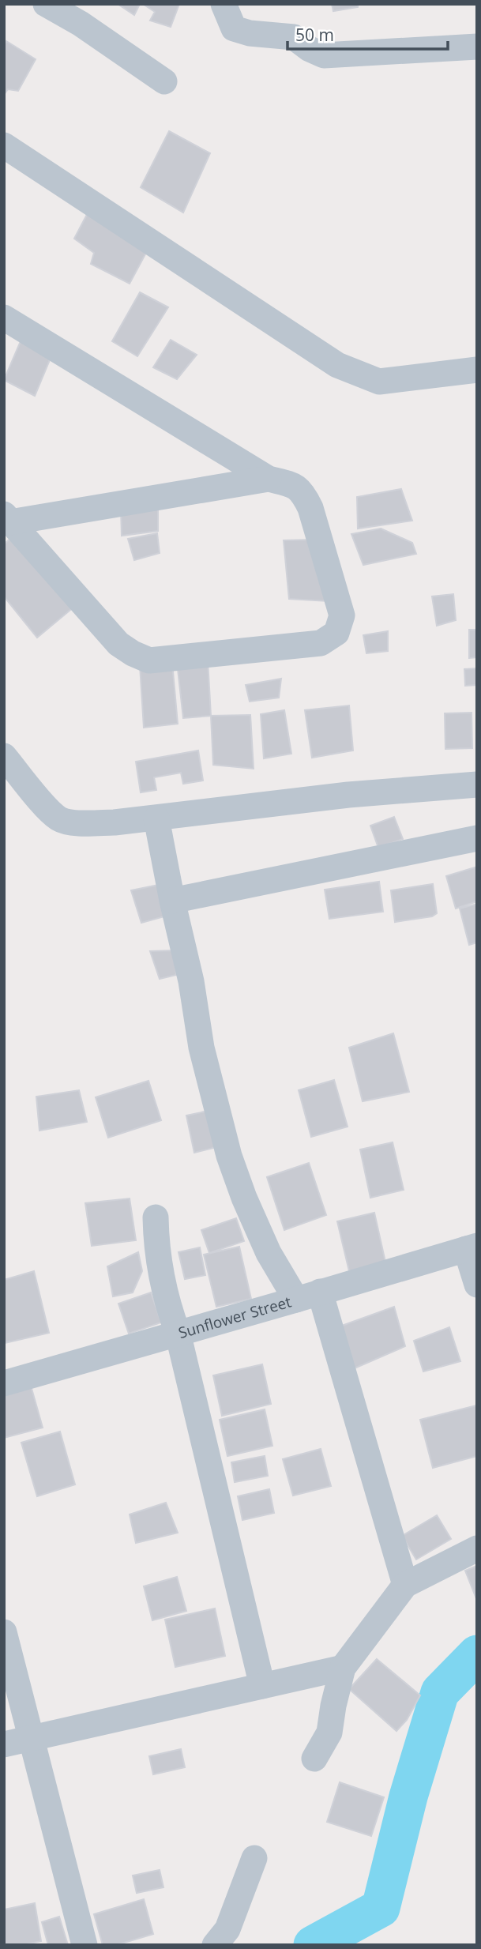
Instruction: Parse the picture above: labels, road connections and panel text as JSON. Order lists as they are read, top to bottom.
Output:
{
  "streets": {
    "street": ["Sunflower Street"]
  },
  "scale_bar": "50 m"
}
